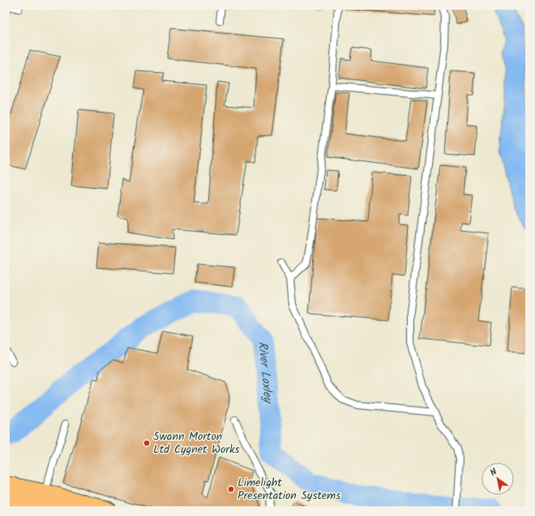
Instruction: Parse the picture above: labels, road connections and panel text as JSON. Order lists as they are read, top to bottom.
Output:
{
  "water": ["River Loxley"],
  "places": ["Swann Morton Ltd Cygnet Works", "Limelight Presentation Systems"],
  "north": "top left"
}
